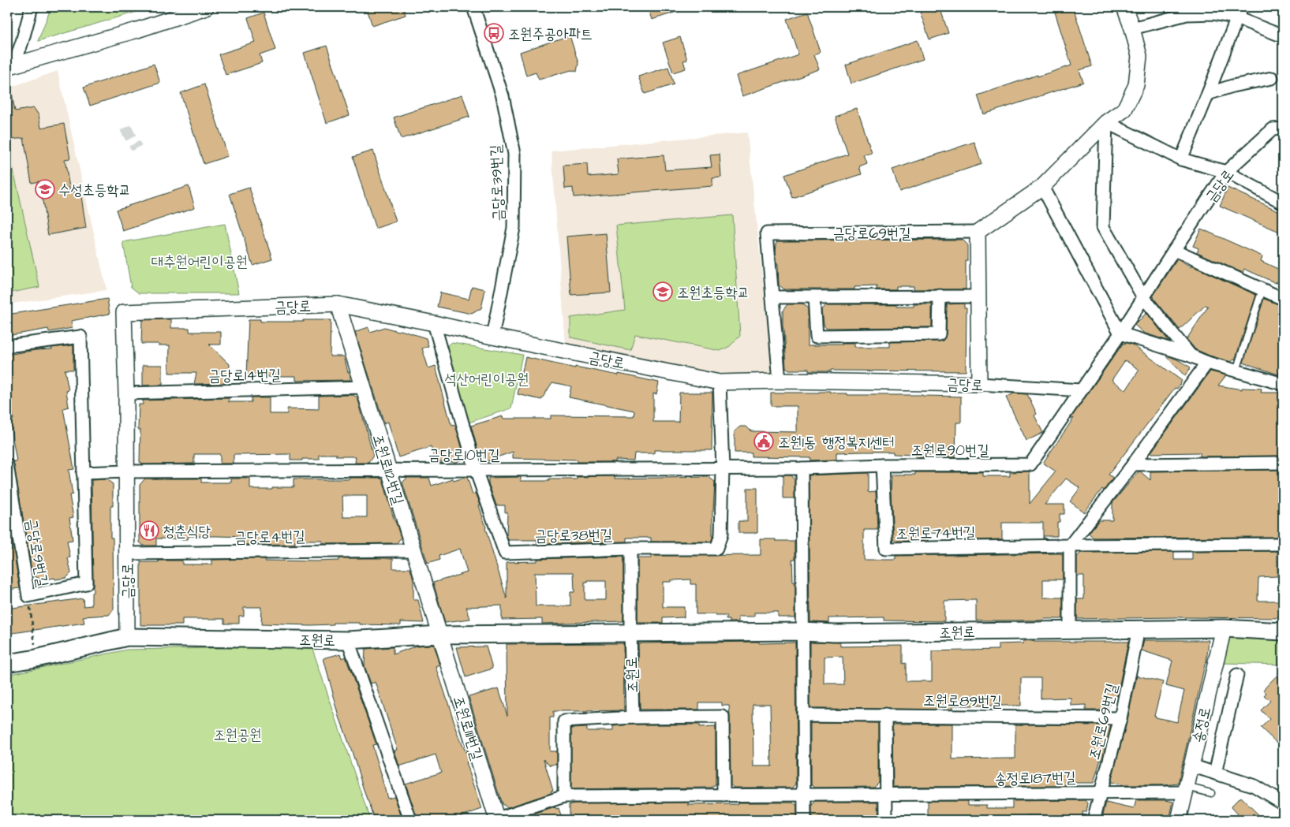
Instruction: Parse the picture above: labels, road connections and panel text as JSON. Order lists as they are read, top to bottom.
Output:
{
  "streets": {
    "main road": ["조원로"],
    "street": [
      "금당로39번길",
      "금당로",
      "금당로69번길",
      "금당로14번길",
      "조원로90번길",
      "금당로10번길",
      "조원로112번길",
      "조원로74번길",
      "금당로38번길",
      "금당로4번길",
      "금당로9번길",
      "조원로89번길",
      "조원로69번길",
      "송정로",
      "조원로111번길",
      "송정로187번길"
    ]
  },
  "crossings": [
    ["금당로39번길", "금당로"],
    ["금당로", "금당로14번길"],
    ["금당로", "조원로90번길"],
    ["금당로", "금당로10번길"],
    ["금당로", "조원로112번길"],
    ["금당로", "금당로38번길"],
    ["금당로", "금당로4번길"],
    ["금당로", "조원로"],
    ["금당로14번길", "조원로112번길"],
    ["조원로90번길", "금당로10번길"],
    ["조원로90번길", "조원로74번길"],
    ["금당로10번길", "조원로112번길"],
    ["금당로10번길", "금당로38번길"],
    ["조원로112번길", "금당로4번길"],
    ["조원로112번길", "조원로"],
    ["조원로112번길", "조원로111번길"],
    ["금당로38번길", "조원로"],
    ["조원로", "조원로69번길"],
    ["조원로", "송정로"],
    ["조원로", "조원로111번길"],
    ["조원로89번길", "조원로69번길"],
    ["조원로69번길", "송정로187번길"],
    ["송정로", "송정로187번길"],
    ["조원로111번길", "송정로187번길"]
  ],
  "parks": ["대추원어린이공원", "석산어린이공원", "조원공원"],
  "places": {
    "bus stop": ["조원주공아파트"],
    "school or university": ["수성초등학교", "조원초등학교"],
    "public building": ["조원1동 행정복지센터"],
    "restaurant": ["청춘식당"]
  }
}
